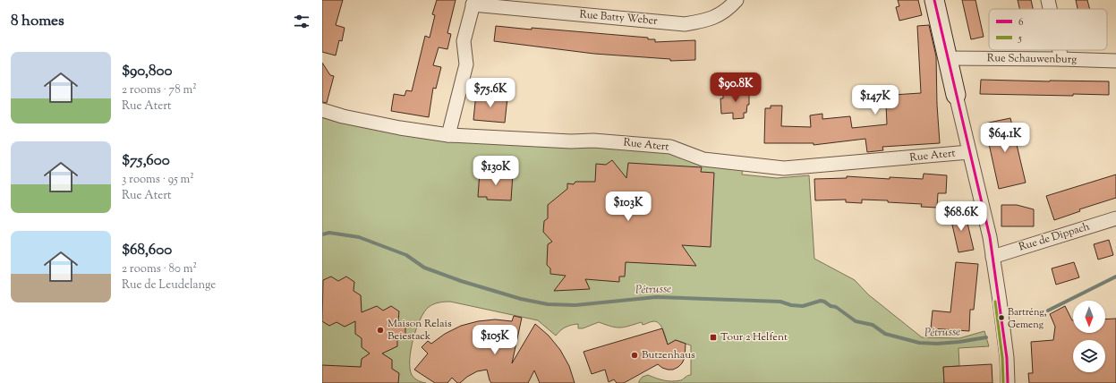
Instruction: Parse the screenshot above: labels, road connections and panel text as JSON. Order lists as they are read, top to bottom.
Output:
{
  "streets": {
    "street": [
      "Rue Batty Weber",
      "Rue Schauwenburg",
      "Rue Atert",
      "Rue de Dippach"
    ]
  },
  "crossings": [
    ["Rue Batty Weber", "Rue Atert"]
  ],
  "water": ["Pétrusse"],
  "places": {
    "other": ["Bartréng, Gemeng", "Maison Relais Beiestack", "Butzenhaus"],
    "transit": ["Tour 2 Helfent"]
  },
  "lines": ["transit line 6", "transit line 5"],
  "legend": ["6", "5"],
  "north": "bottom",
  "page": {
    "heading": "8 homes",
    "list": [
      {
        "name": "$90,800",
        "note": "2 rooms · 78 m² · Rue Atert"
      },
      {
        "name": "$75,600",
        "note": "3 rooms · 95 m² · Rue Atert"
      },
      {
        "name": "$68,600",
        "note": "2 rooms · 80 m² · Rue de Leudelange"
      }
    ],
    "price": [
      "$90.8K",
      "$75.6K",
      "$147K",
      "$64.1K",
      "$130K",
      "$103K",
      "$68.6K",
      "$105K"
    ]
  }
}
